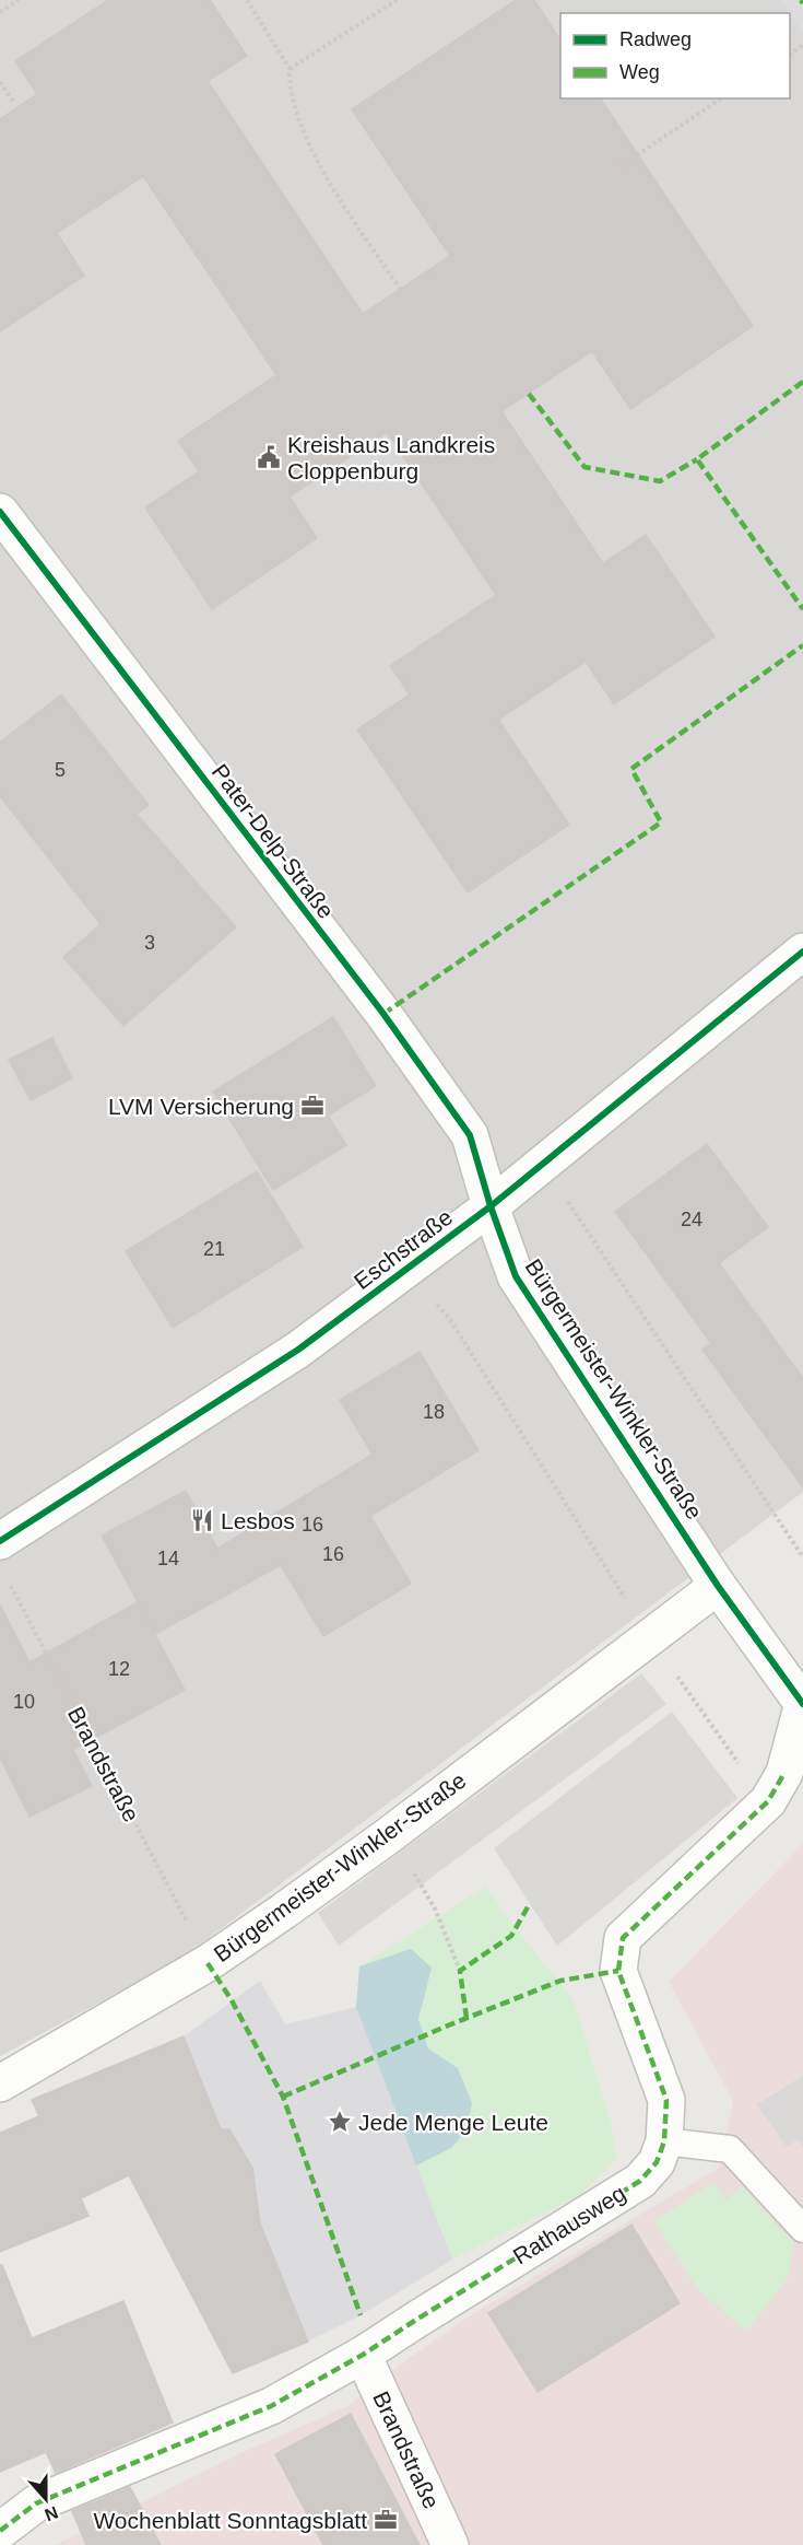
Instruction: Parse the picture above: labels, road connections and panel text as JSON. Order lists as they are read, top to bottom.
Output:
{
  "streets": {
    "street": [
      "Pater-Delp-Straße",
      "Eschstraße",
      "Bürgermeister-Winkler-Straße",
      "Brandstraße",
      "Rathausweg"
    ]
  },
  "crossings": [
    ["Pater-Delp-Straße", "Eschstraße"],
    ["Pater-Delp-Straße", "Bürgermeister-Winkler-Straße"],
    ["Eschstraße", "Bürgermeister-Winkler-Straße"],
    ["Bürgermeister-Winkler-Straße", "Brandstraße"],
    ["Brandstraße", "Rathausweg"]
  ],
  "places": {
    "public building": ["Kreishaus Landkreis Cloppenburg"],
    "office": ["LVM Versicherung", "Wochenblatt Sonntagsblatt"],
    "restaurant": ["Lesbos"],
    "place": ["Jede Menge Leute"]
  },
  "house_numbers": [
    "5",
    "3",
    "24",
    "21",
    "18",
    "16",
    "16",
    "14",
    "12",
    "10"
  ],
  "legend": ["Radweg", "Weg"],
  "north": "bottom"
}
